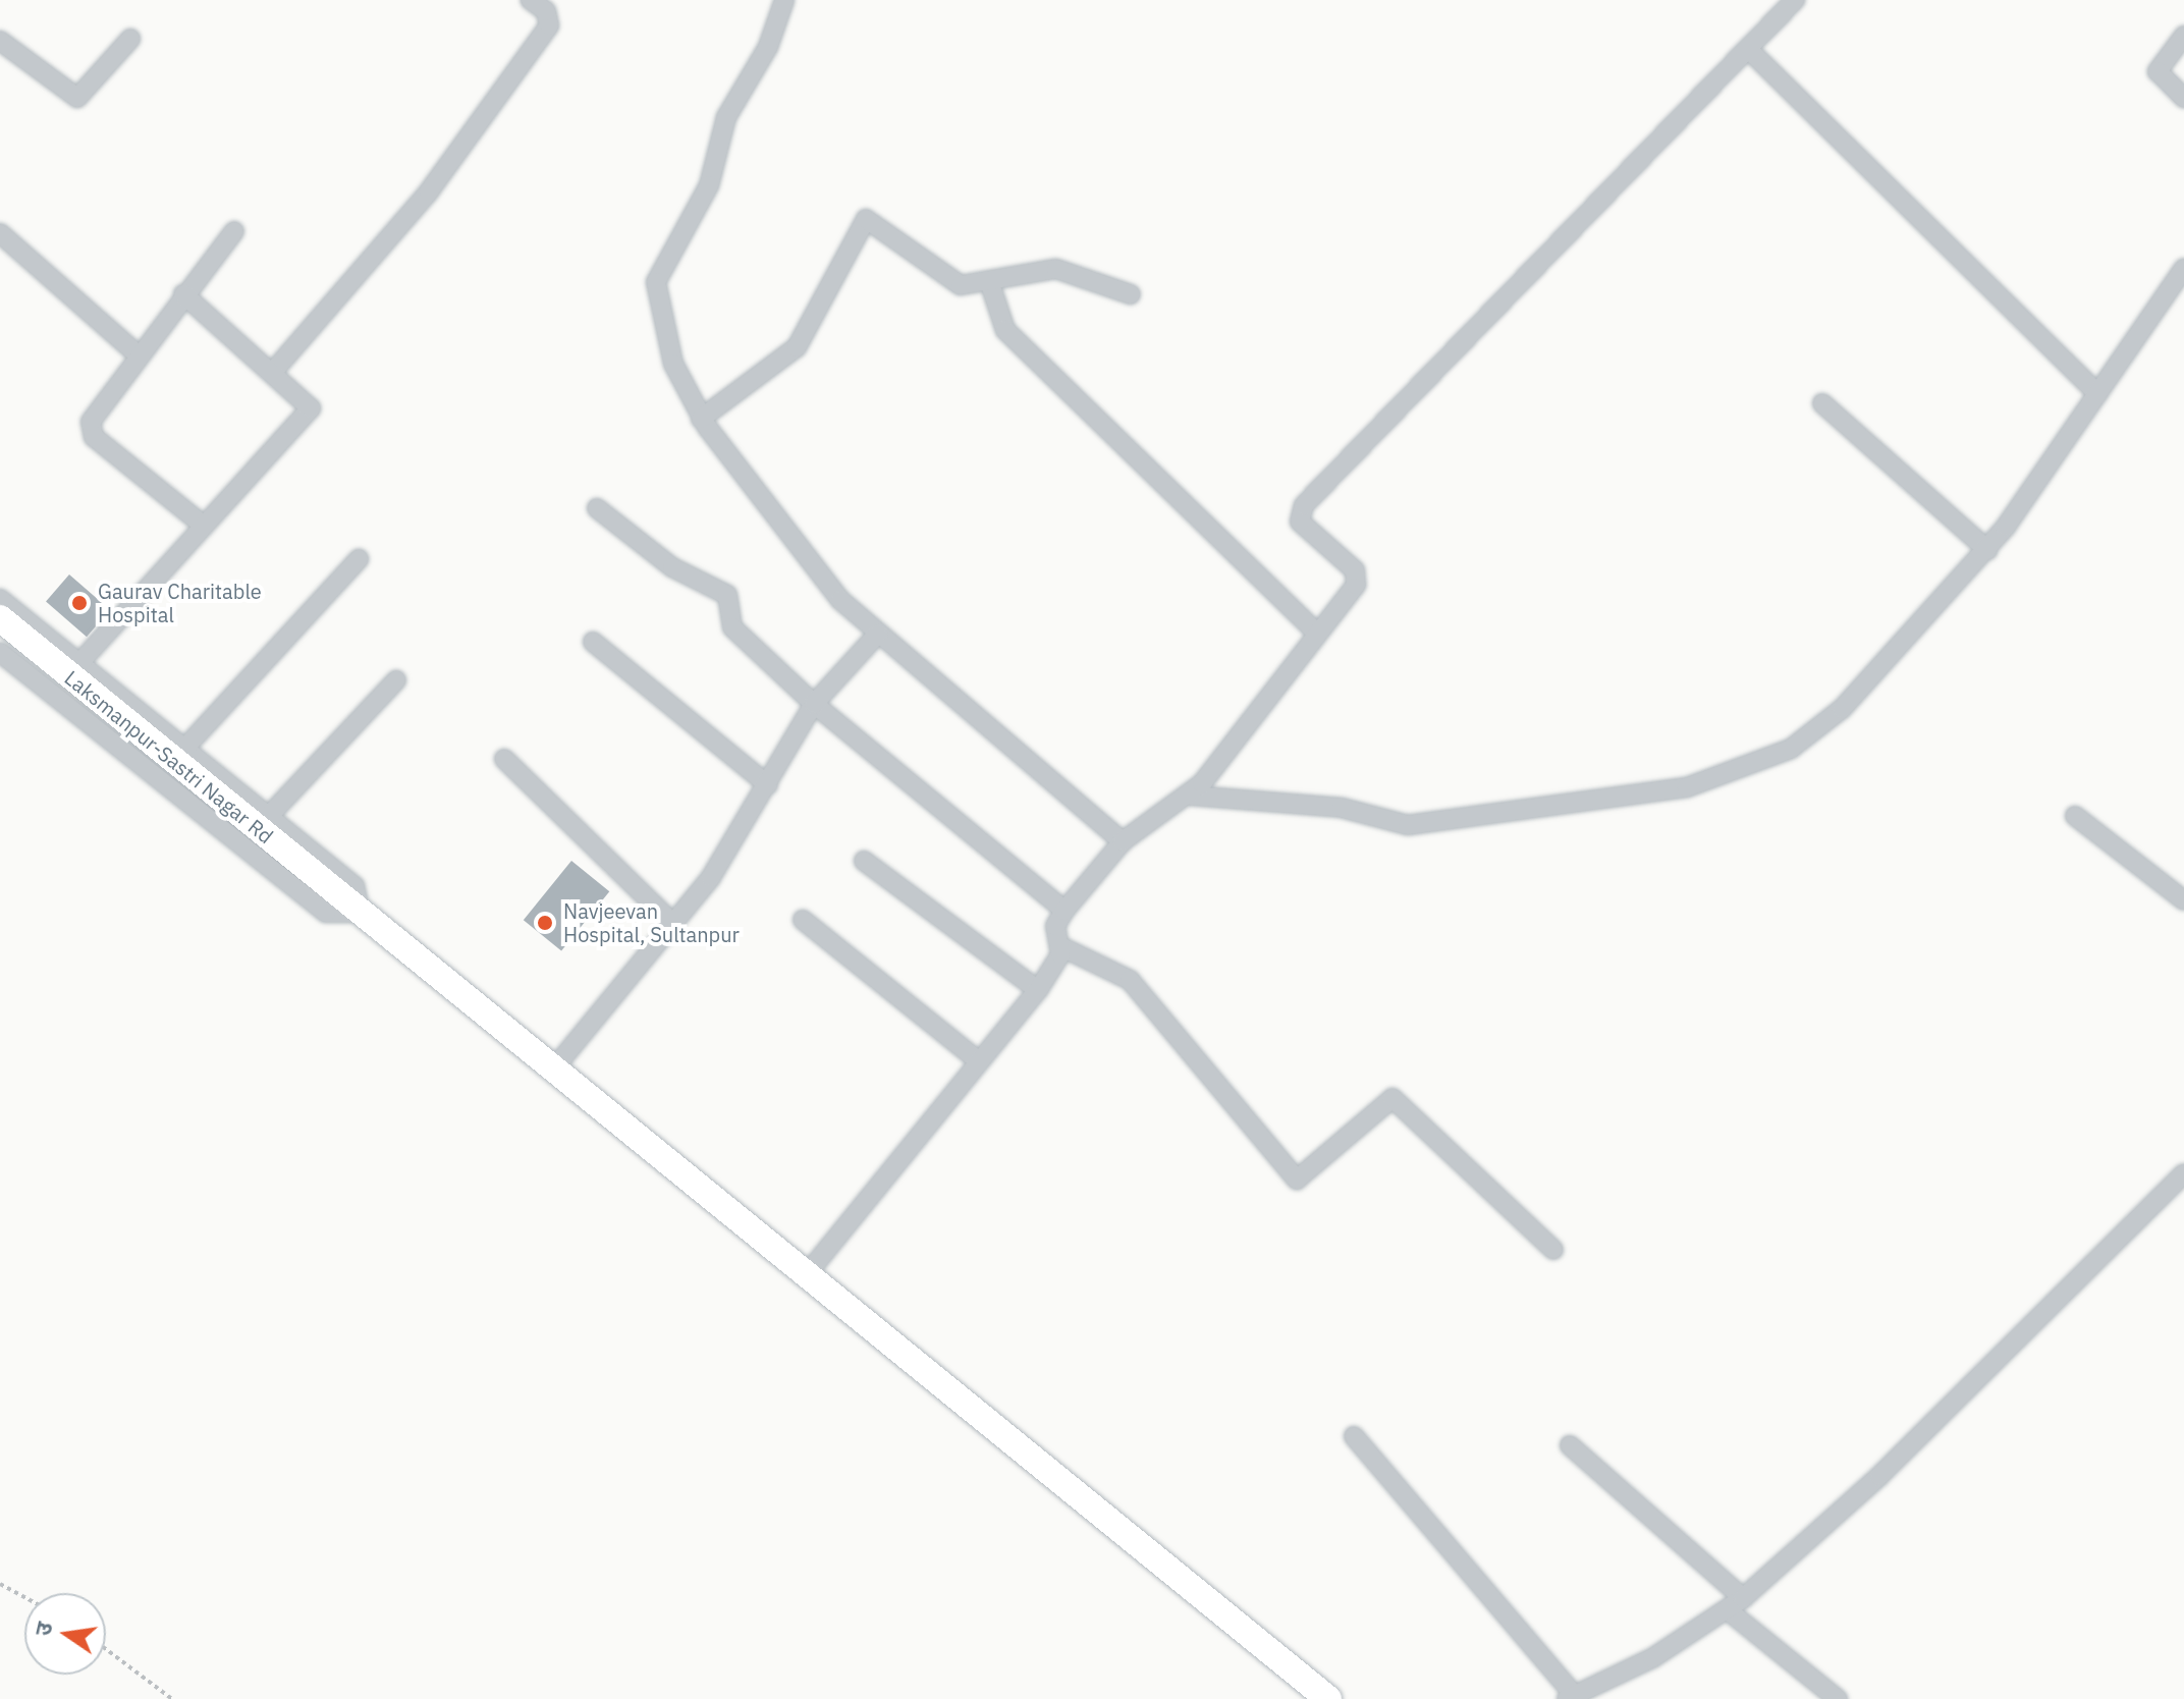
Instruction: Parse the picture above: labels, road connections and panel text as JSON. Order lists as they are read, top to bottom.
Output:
{
  "streets": {
    "street": ["Laksmanpur-Sastri Nagar Rd"]
  },
  "places": ["Gaurav Charitable Hospital", "Navjeevan Hospital, Sultanpur"],
  "north": "left"
}
